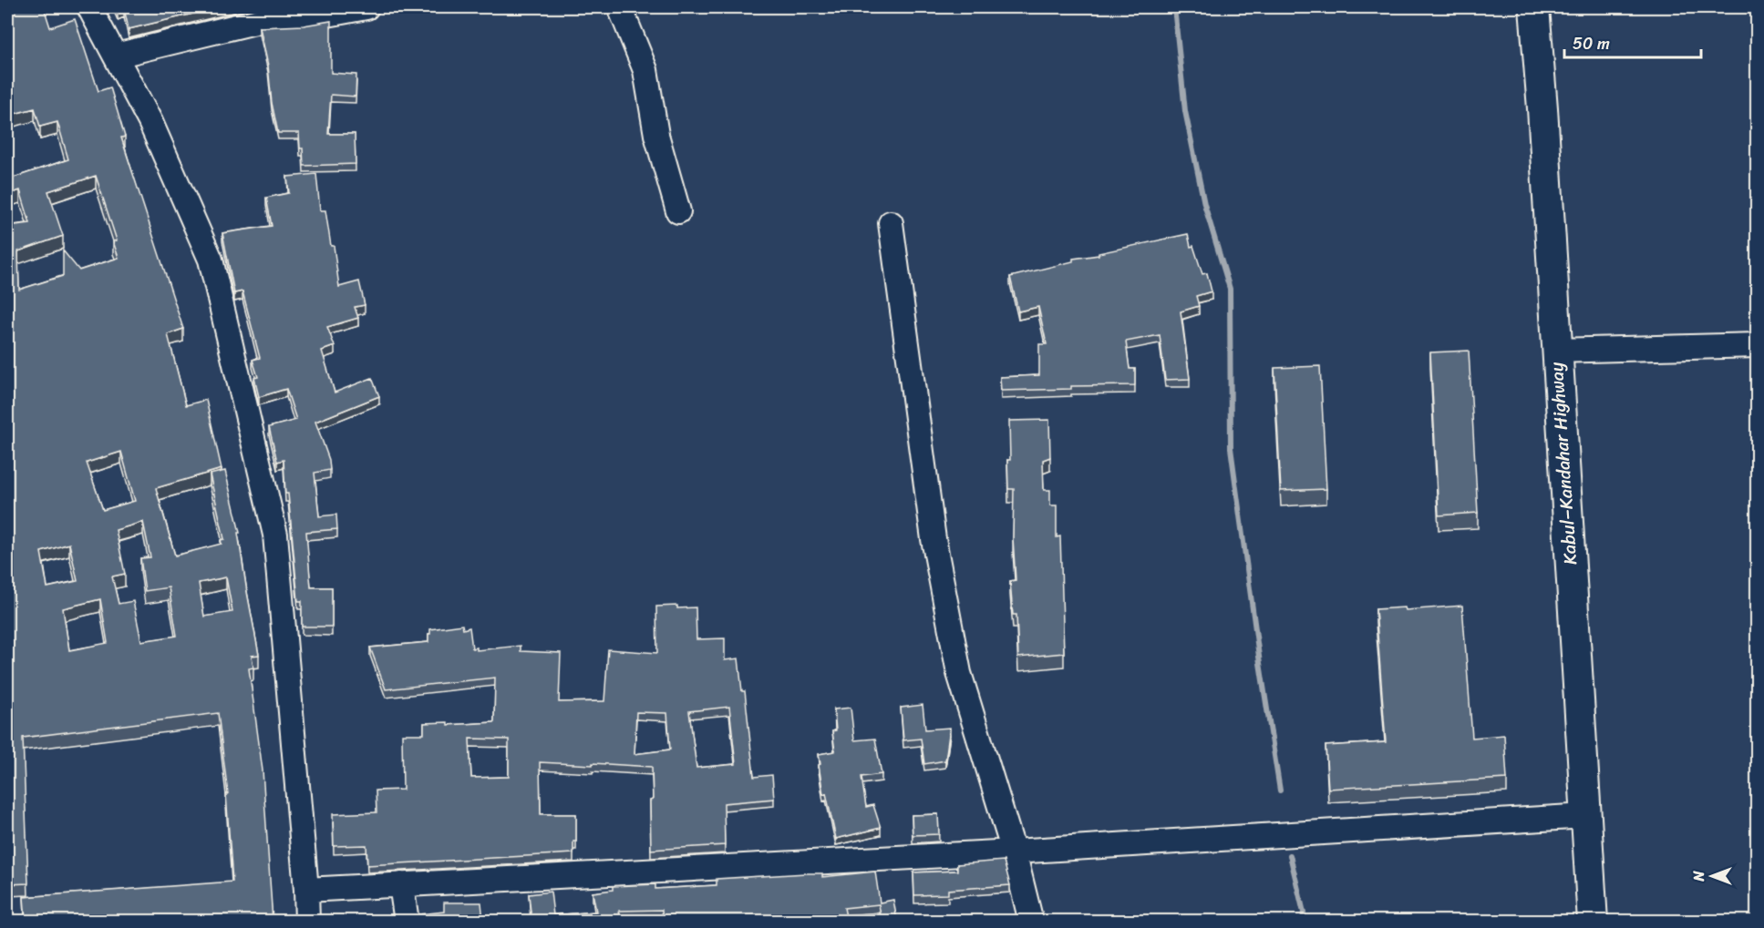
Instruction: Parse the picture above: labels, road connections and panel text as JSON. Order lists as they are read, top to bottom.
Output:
{
  "streets": {
    "main road": ["Kabul–Kandahar Highway"]
  },
  "scale_bar": "50 m",
  "north": "left"
}
